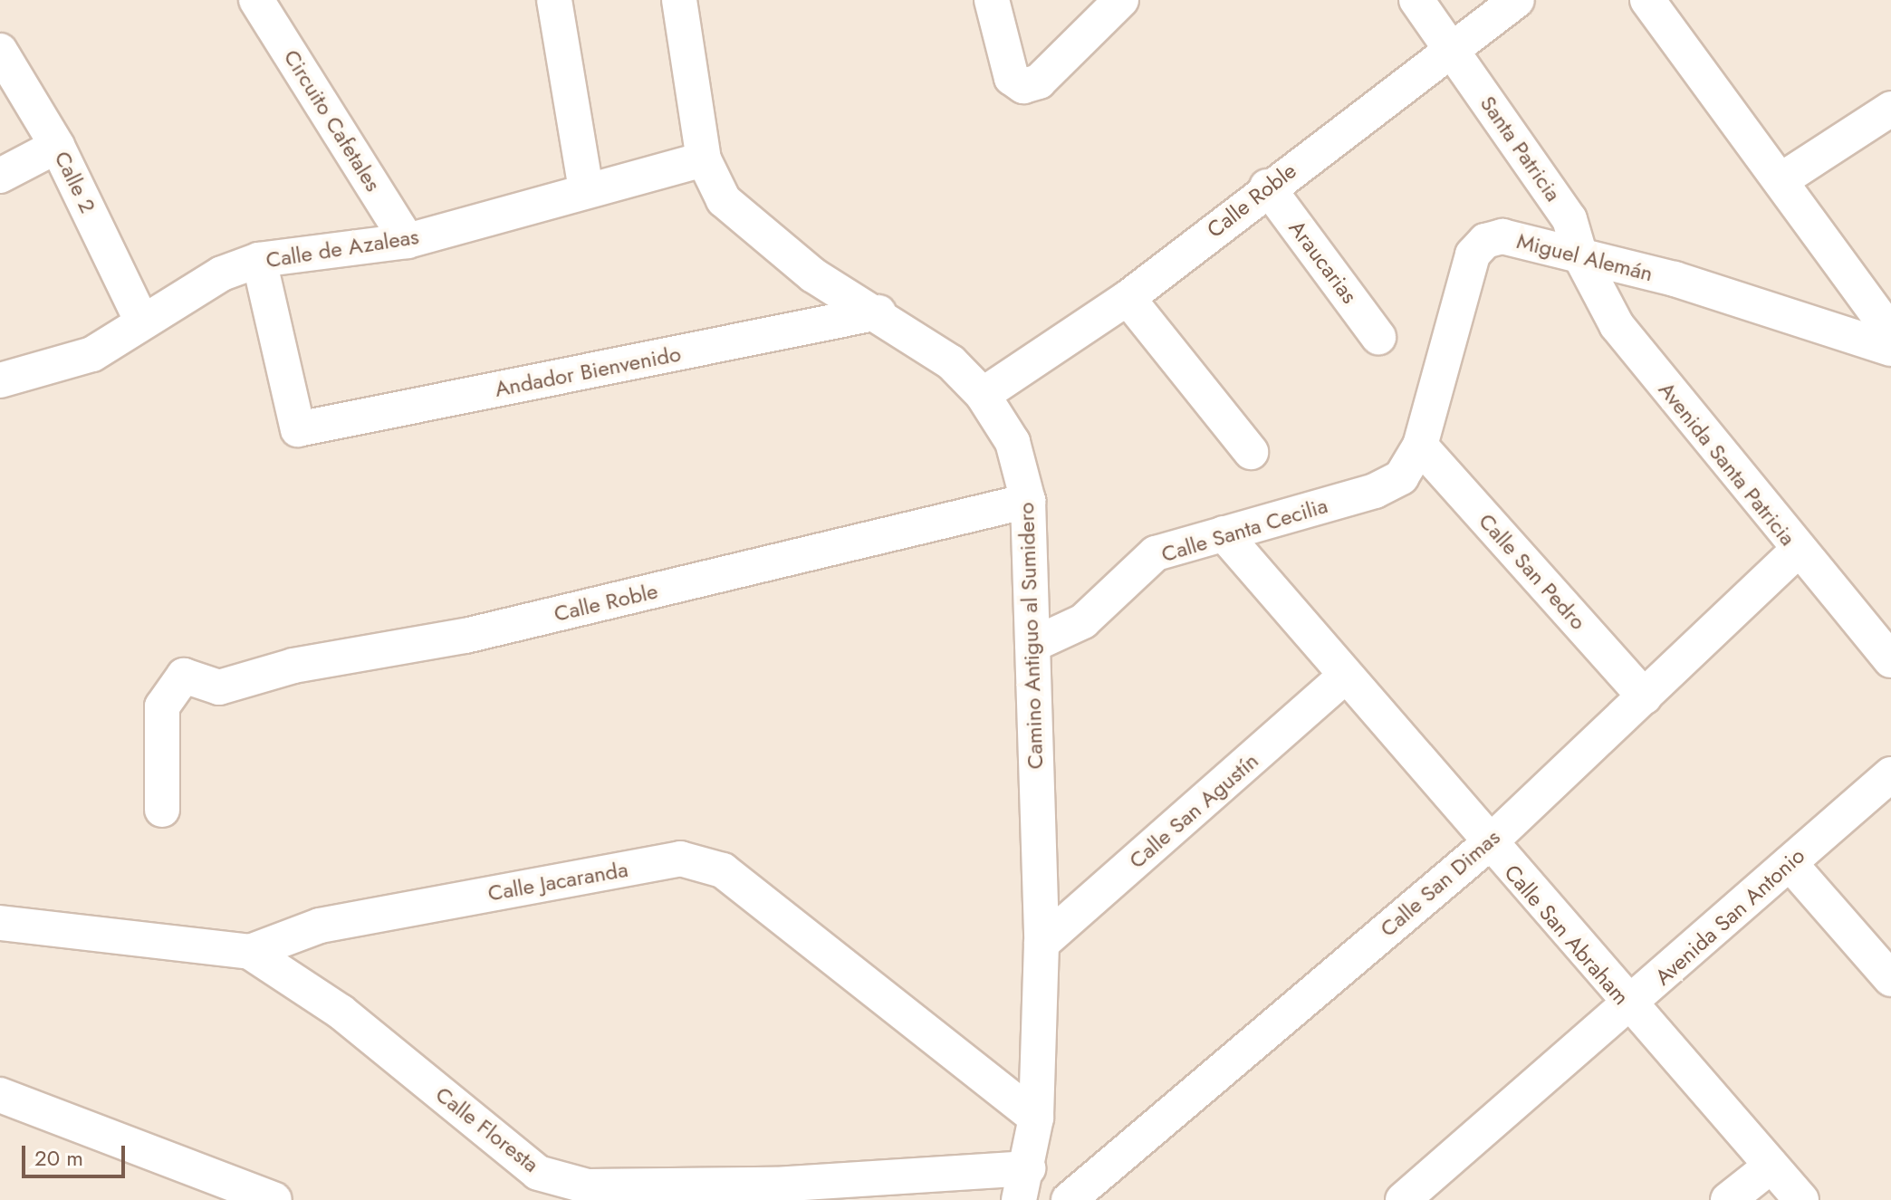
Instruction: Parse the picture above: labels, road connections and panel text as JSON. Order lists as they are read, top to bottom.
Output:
{
  "streets": {
    "street": [
      "Circuito Cafetales",
      "Santa Patricia",
      "Calle 2",
      "Calle Roble",
      "Calle de Azaleas",
      "Miguel Alemán",
      "Araucarias",
      "Andador Bienvenido",
      "Avenida Santa Patricia",
      "Calle Santa Cecilia",
      "Calle San Pedro",
      "Camino Antiguo al Sumidero",
      "Calle San Agustín",
      "Calle Jacaranda",
      "Calle San Dimas",
      "Avenida San Antonio",
      "Calle San Abraham",
      "Calle Floresta"
    ]
  },
  "crossings": [
    ["Circuito Cafetales", "Calle de Azaleas"],
    ["Santa Patricia", "Calle Roble"],
    ["Santa Patricia", "Miguel Alemán"],
    ["Santa Patricia", "Avenida Santa Patricia"],
    ["Calle 2", "Calle de Azaleas"],
    ["Calle Roble", "Araucarias"],
    ["Calle Roble", "Camino Antiguo al Sumidero"],
    ["Calle de Azaleas", "Andador Bienvenido"],
    ["Calle de Azaleas", "Camino Antiguo al Sumidero"],
    ["Miguel Alemán", "Avenida Santa Patricia"],
    ["Miguel Alemán", "Calle Santa Cecilia"],
    ["Miguel Alemán", "Calle San Pedro"],
    ["Andador Bienvenido", "Camino Antiguo al Sumidero"],
    ["Avenida Santa Patricia", "Calle San Dimas"],
    ["Calle Santa Cecilia", "Calle San Pedro"],
    ["Calle Santa Cecilia", "Camino Antiguo al Sumidero"],
    ["Calle Santa Cecilia", "Calle San Abraham"],
    ["Calle San Pedro", "Calle San Dimas"],
    ["Camino Antiguo al Sumidero", "Calle San Agustín"],
    ["Camino Antiguo al Sumidero", "Calle Jacaranda"],
    ["Camino Antiguo al Sumidero", "Calle Floresta"],
    ["Calle San Agustín", "Calle San Abraham"],
    ["Calle Jacaranda", "Calle Floresta"],
    ["Calle San Dimas", "Calle San Abraham"],
    ["Avenida San Antonio", "Calle San Abraham"]
  ],
  "scale_bar": "20 m"
}
